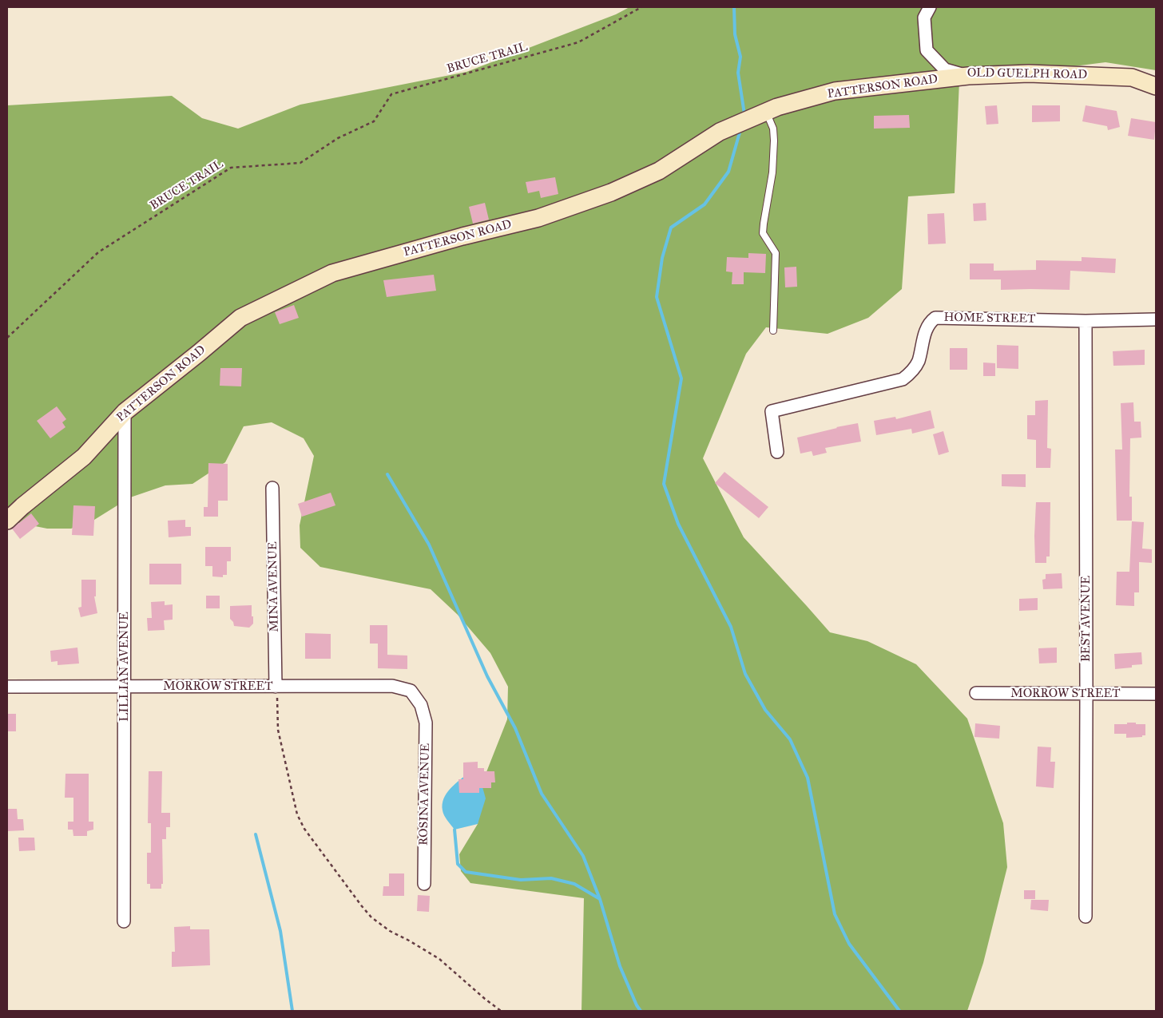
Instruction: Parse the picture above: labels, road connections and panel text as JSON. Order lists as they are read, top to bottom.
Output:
{
  "streets": {
    "street": [
      "OLD GUELPH ROAD",
      "PATTERSON ROAD",
      "HOME STREET",
      "MINA AVENUE",
      "BEST AVENUE",
      "LILLIAN AVENUE",
      "MORROW STREET",
      "ROSINA AVENUE"
    ],
    "path": ["BRUCE TRAIL"]
  },
  "crossings": [
    ["OLD GUELPH ROAD", "PATTERSON ROAD"],
    ["PATTERSON ROAD", "LILLIAN AVENUE"],
    ["HOME STREET", "BEST AVENUE"],
    ["MINA AVENUE", "MORROW STREET"],
    ["BEST AVENUE", "MORROW STREET"],
    ["LILLIAN AVENUE", "MORROW STREET"],
    ["MORROW STREET", "ROSINA AVENUE"]
  ]
}
